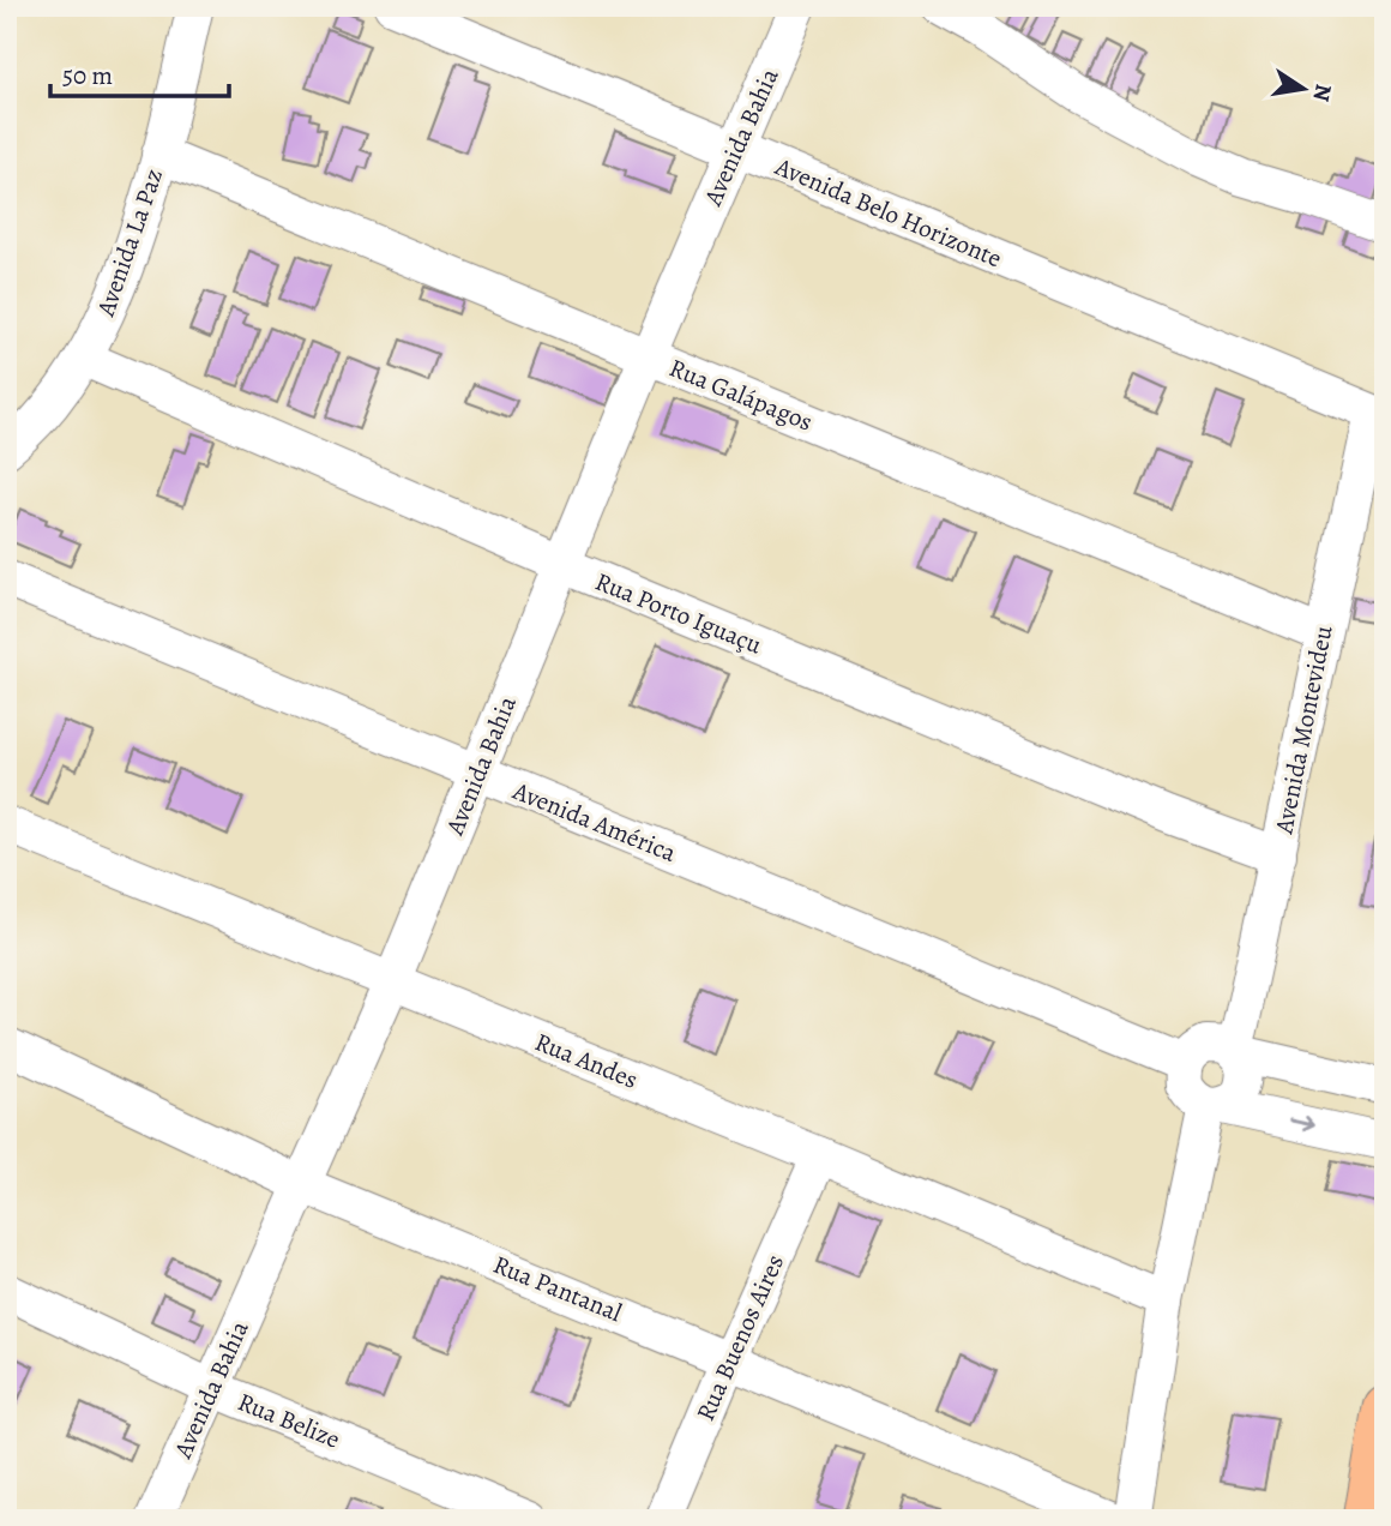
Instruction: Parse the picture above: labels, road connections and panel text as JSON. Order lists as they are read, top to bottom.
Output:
{
  "streets": {
    "street": [
      "Avenida Bahia",
      "Avenida Belo Horizonte",
      "Avenida La Paz",
      "Rua Galápagos",
      "Rua Porto Iguaçu",
      "Avenida Montevideu",
      "Avenida América",
      "Rua Andes",
      "Rua Pantanal",
      "Rua Buenos Aires",
      "Rua Belize"
    ]
  },
  "crossings": [
    ["Avenida Bahia", "Avenida Belo Horizonte"],
    ["Avenida Bahia", "Rua Galápagos"],
    ["Avenida Bahia", "Rua Porto Iguaçu"],
    ["Avenida Bahia", "Avenida América"],
    ["Avenida Bahia", "Rua Andes"],
    ["Avenida Bahia", "Rua Pantanal"],
    ["Avenida Bahia", "Rua Belize"],
    ["Avenida Belo Horizonte", "Avenida Montevideu"],
    ["Avenida La Paz", "Rua Galápagos"],
    ["Avenida La Paz", "Rua Porto Iguaçu"],
    ["Rua Galápagos", "Avenida Montevideu"],
    ["Rua Porto Iguaçu", "Avenida Montevideu"],
    ["Avenida Montevideu", "Avenida América"],
    ["Rua Andes", "Rua Buenos Aires"],
    ["Rua Pantanal", "Rua Buenos Aires"]
  ],
  "scale_bar": "50 m",
  "north": "right"
}
